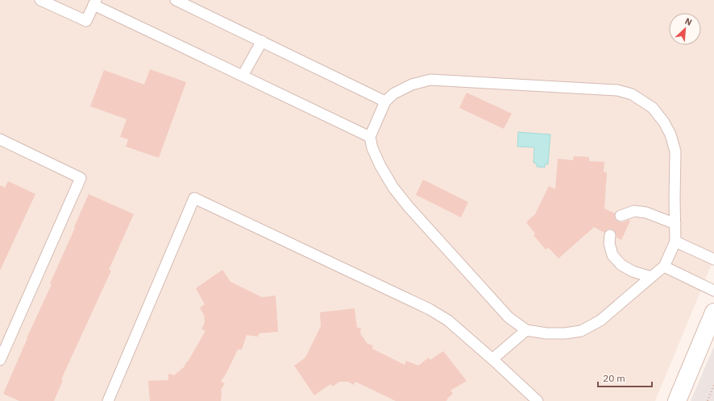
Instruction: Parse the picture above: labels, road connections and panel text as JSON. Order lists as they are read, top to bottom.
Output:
{
  "scale_bar": "20 m",
  "north": "top right"
}
